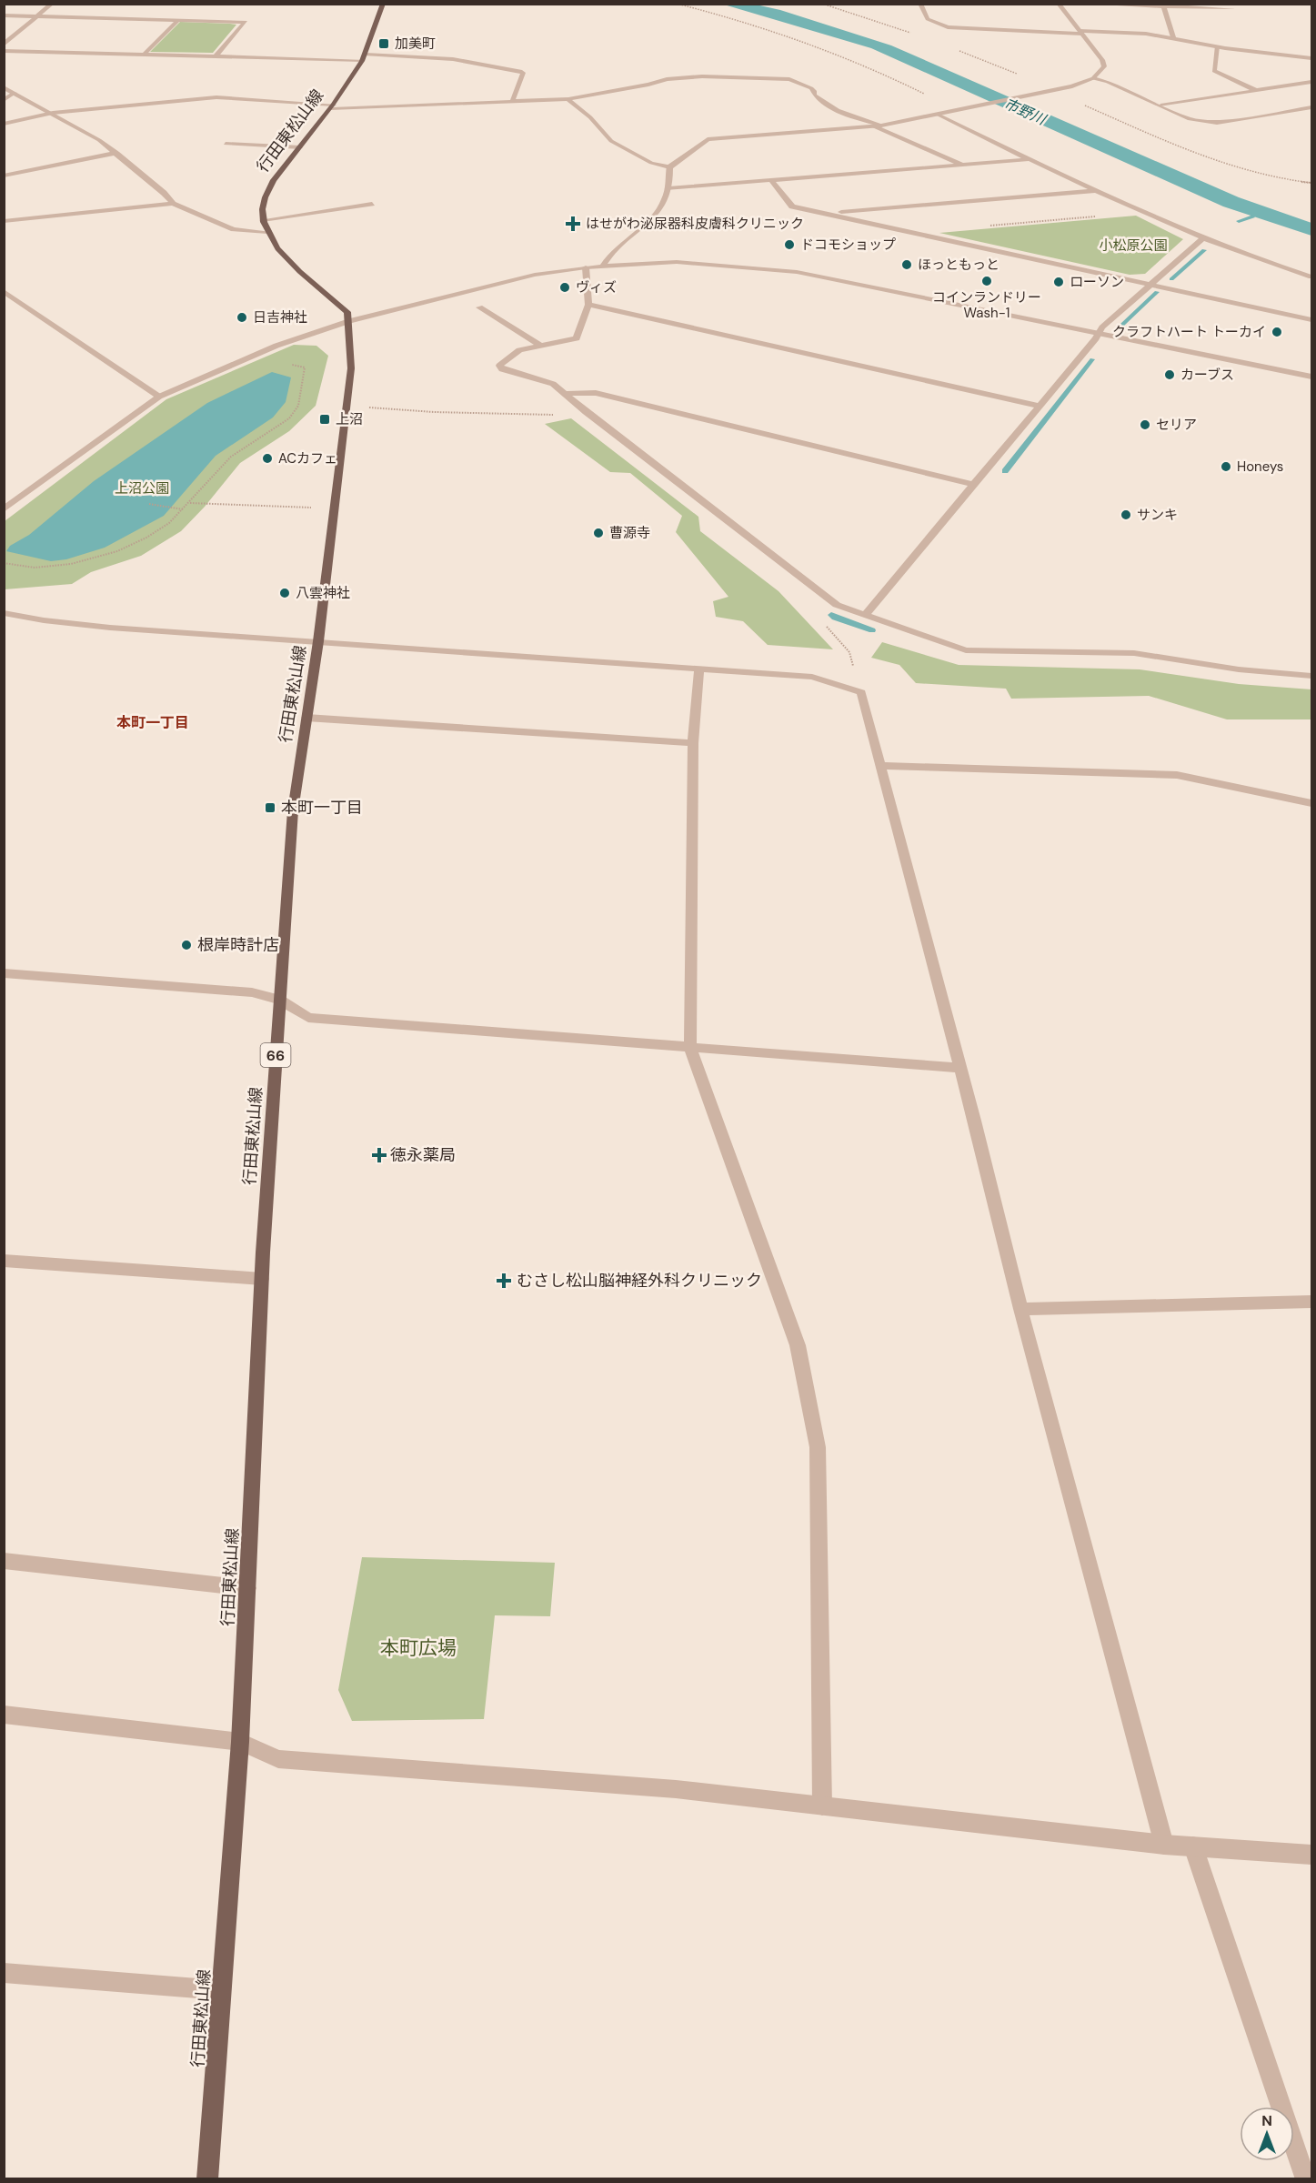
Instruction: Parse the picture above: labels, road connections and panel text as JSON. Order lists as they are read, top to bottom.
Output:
{
  "streets": {
    "main road": ["行田東松山線", "66"]
  },
  "districts": ["本町一丁目"],
  "water": ["市野川"],
  "parks": ["小松原公園", "上沼公園", "本町広場"],
  "places": {
    "transit": ["加美町", "上沼", "本町一丁目"],
    "health": ["はせがわ泌尿器科皮膚科クリニック", "徳永薬局", "むさし松山脳神経外科クリニック"],
    "other": [
      "ドコモショップ",
      "ほっともっと",
      "コインランドリー Wash-1",
      "ローソン",
      "ヴィズ",
      "日吉神社",
      "クラフトハート トーカイ",
      "カーブス",
      "セリア",
      "ACカフェ",
      "Honeys",
      "サンキ",
      "曹源寺",
      "八雲神社",
      "根岸時計店"
    ]
  },
  "north": "top"
}
